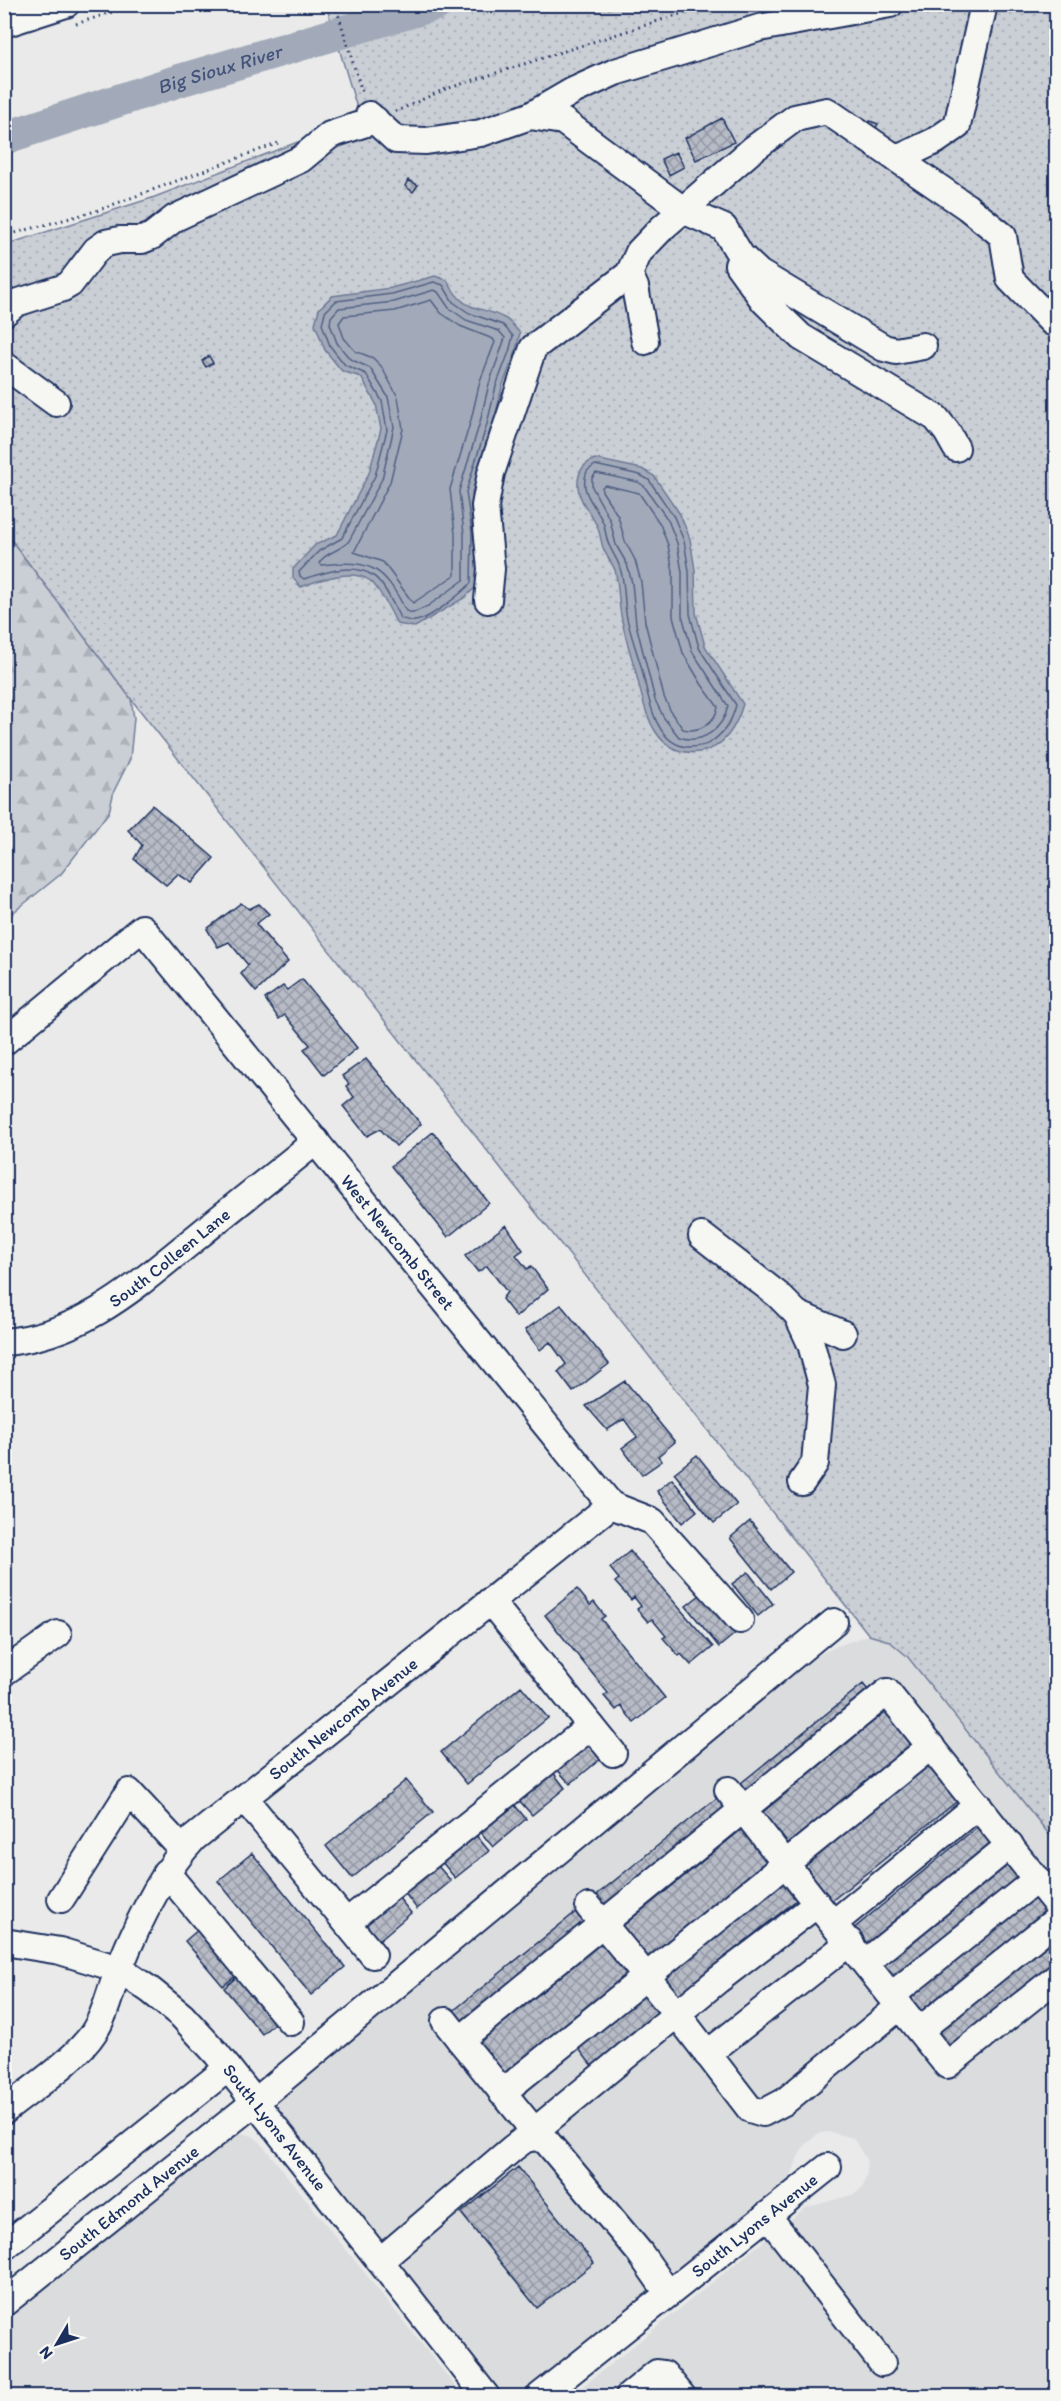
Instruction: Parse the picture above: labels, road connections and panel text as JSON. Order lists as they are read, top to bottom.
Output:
{
  "streets": {
    "street": [
      "West Newcomb Street",
      "South Colleen Lane",
      "South Newcomb Avenue",
      "South Lyons Avenue",
      "South Edmond Avenue"
    ]
  },
  "crossings": [
    ["West Newcomb Street", "South Colleen Lane"],
    ["West Newcomb Street", "South Newcomb Avenue"],
    ["South Newcomb Avenue", "South Lyons Avenue"],
    ["South Lyons Avenue", "South Edmond Avenue"]
  ],
  "water": ["Big Sioux River"],
  "north": "bottom left"
}
